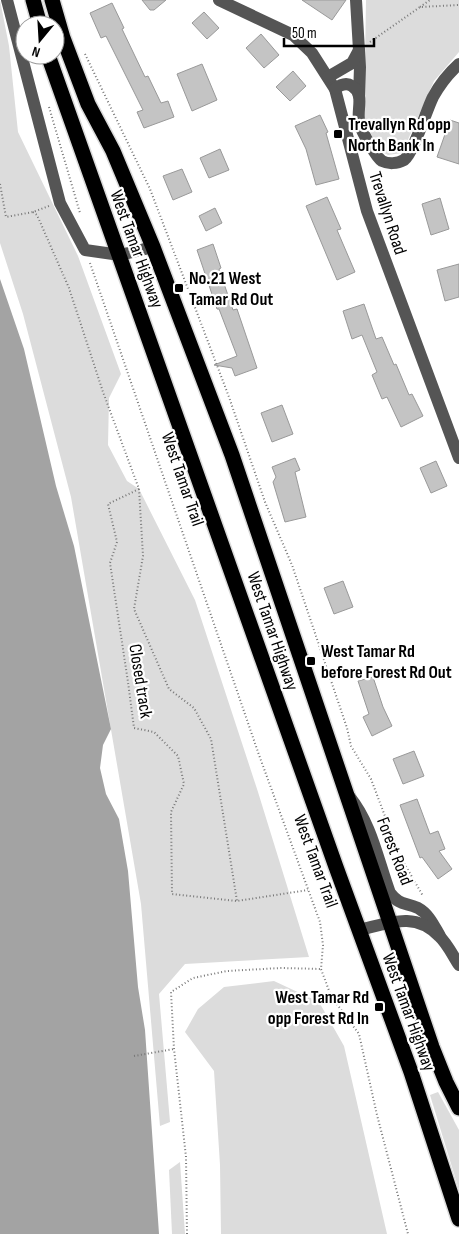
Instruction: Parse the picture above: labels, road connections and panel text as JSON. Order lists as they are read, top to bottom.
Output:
{
  "streets": {
    "highway": ["West Tamar Highway"],
    "street": ["Trevallyn Road", "Forest Road"],
    "path": ["West Tamar Trail", "Closed track"]
  },
  "crossings": [
    ["West Tamar Highway", "Forest Road"]
  ],
  "places": {
    "transit": [
      "Trevallyn Rd opp North Bank In",
      "No.21 West Tamar Rd Out",
      "West Tamar Rd before Forest Rd Out",
      "West Tamar Rd opp Forest Rd In"
    ]
  },
  "scale_bar": "50 m",
  "north": "bottom"
}
